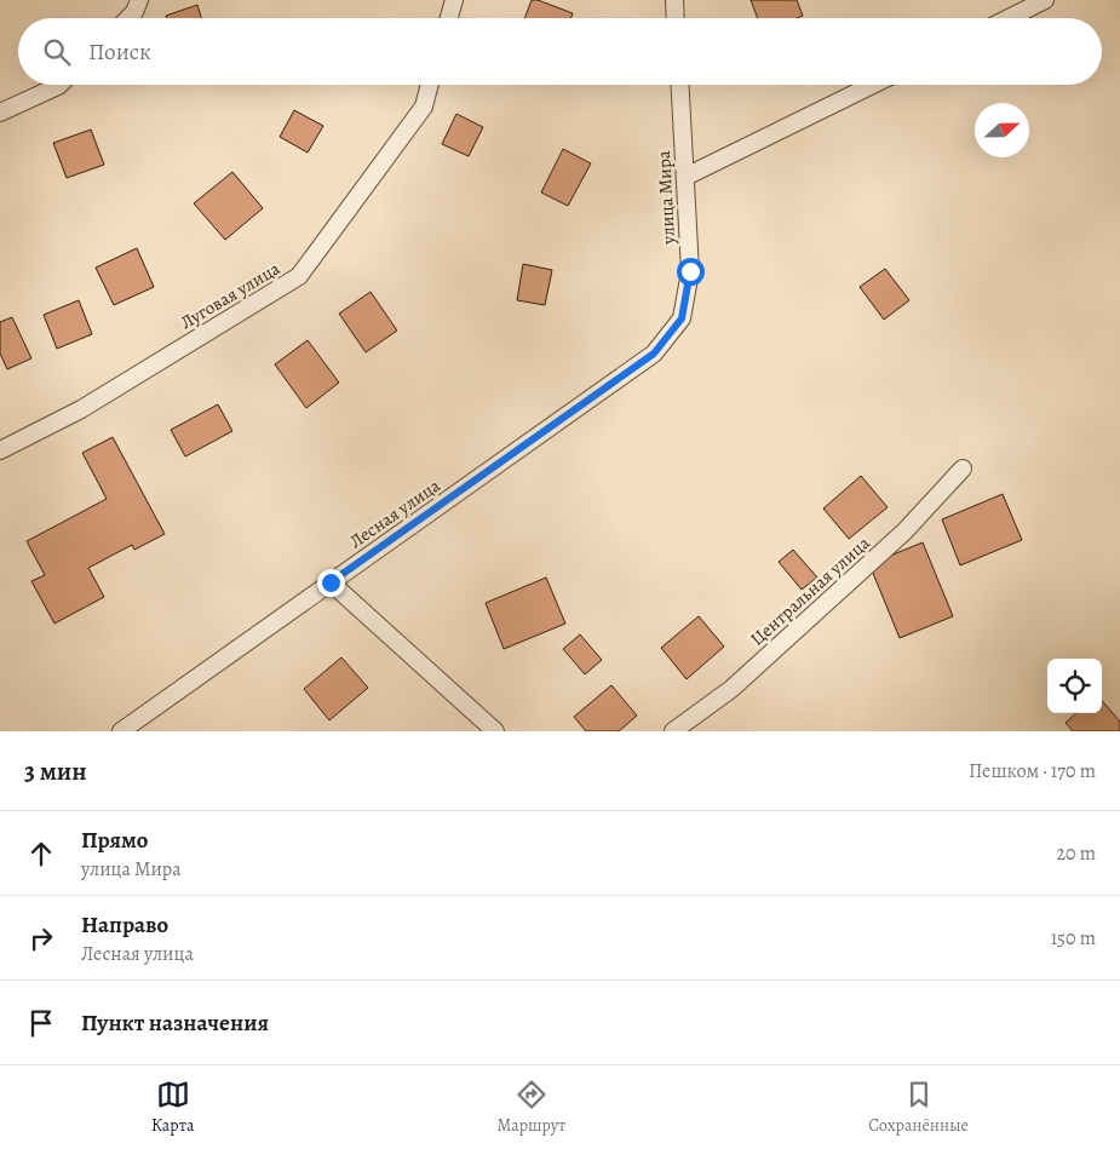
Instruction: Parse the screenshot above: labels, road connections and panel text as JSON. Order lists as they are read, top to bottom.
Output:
{
  "streets": {
    "street": [
      "улица Мира",
      "Луговая улица",
      "Лесная улица",
      "Центральная улица"
    ]
  },
  "crossings": [
    ["улица Мира", "Лесная улица"]
  ],
  "north": "right",
  "page": {
    "search": "Поиск",
    "heading": ["3 мин", "Пешком · 170 m"],
    "list": [
      ["Прямо", "улица Мира", "20 m"],
      ["Направо", "Лесная улица", "150 m"],
      "Пункт назначения"
    ],
    "nav": ["Карта", "Маршрут", "Сохранённые"]
  }
}
